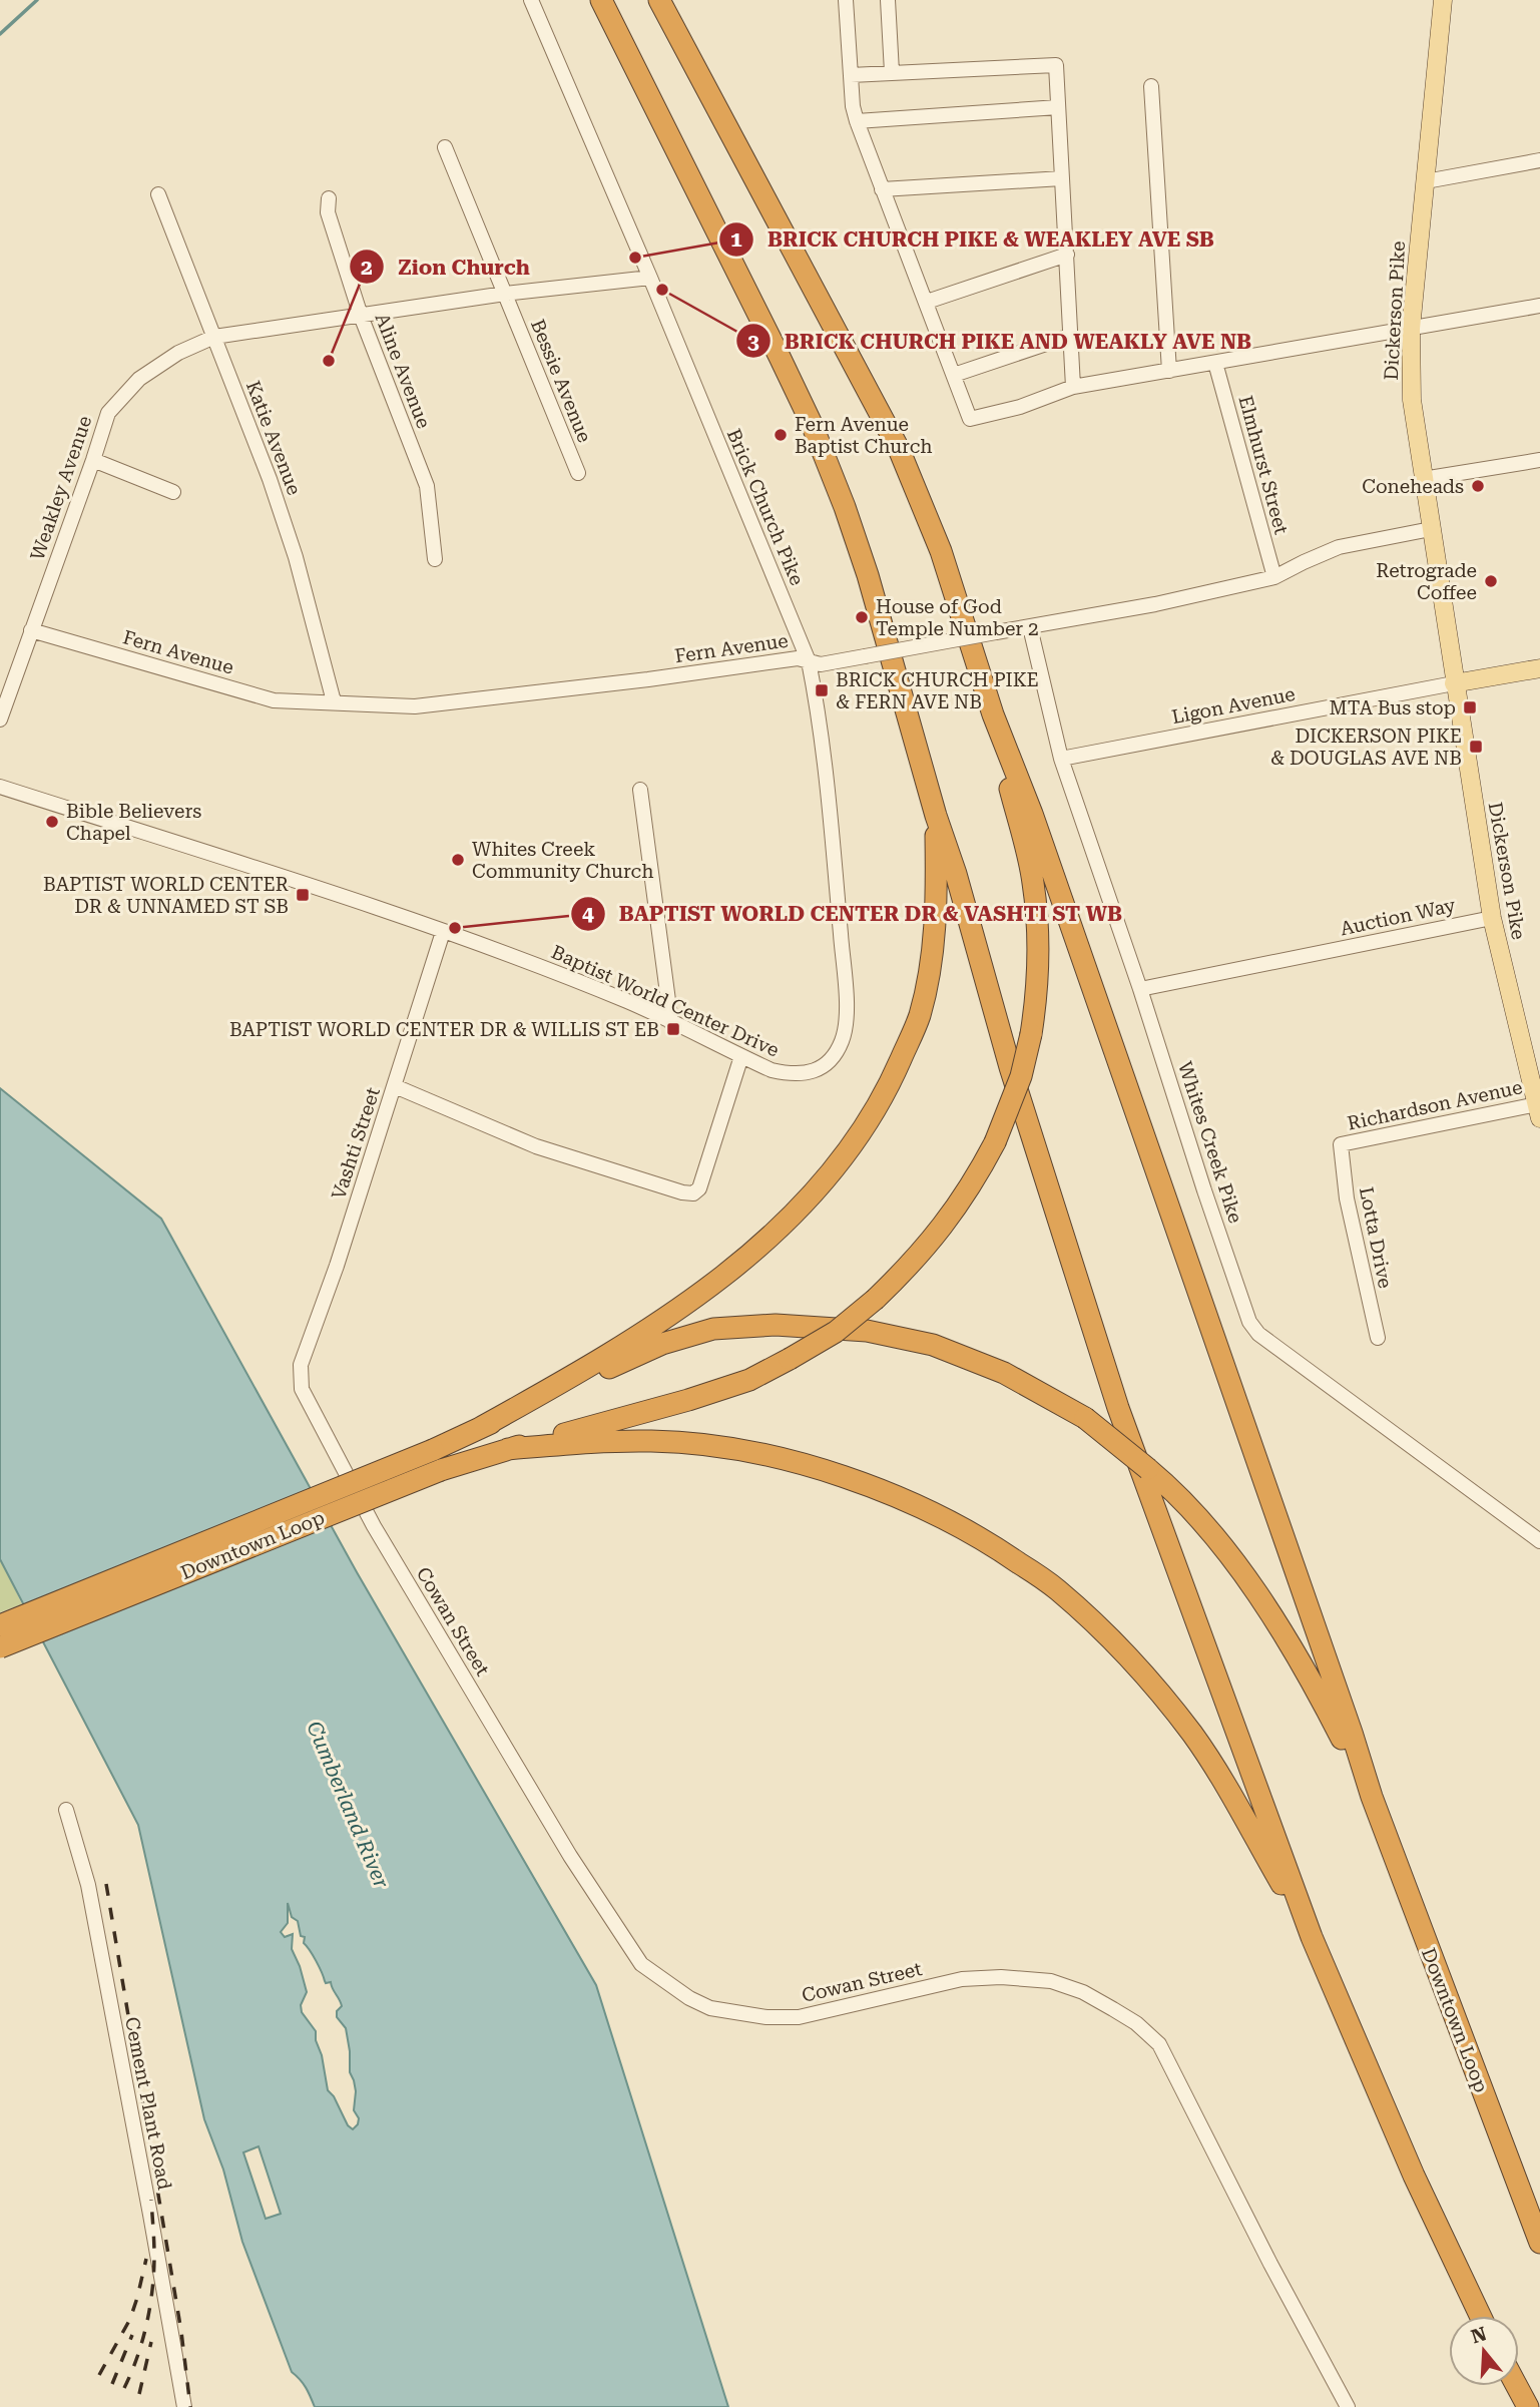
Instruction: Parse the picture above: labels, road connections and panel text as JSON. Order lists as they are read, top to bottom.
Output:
{
  "streets": {
    "highway": ["Downtown Loop"],
    "main road": ["Dickerson Pike"],
    "street": [
      "Aline Avenue",
      "Bessie Avenue",
      "Katie Avenue",
      "Elmhurst Street",
      "Weakley Avenue",
      "Brick Church Pike",
      "Fern Avenue",
      "Ligon Avenue",
      "Auction Way",
      "Baptist World Center Drive",
      "Richardson Avenue",
      "Whites Creek Pike",
      "Vashti Street",
      "Lotta Drive",
      "Cowan Street",
      "Cement Plant Road"
    ]
  },
  "crossings": [
    ["Dickerson Pike", "Fern Avenue"],
    ["Dickerson Pike", "Ligon Avenue"],
    ["Dickerson Pike", "Auction Way"],
    ["Dickerson Pike", "Richardson Avenue"],
    ["Aline Avenue", "Weakley Avenue"],
    ["Bessie Avenue", "Weakley Avenue"],
    ["Katie Avenue", "Weakley Avenue"],
    ["Katie Avenue", "Fern Avenue"],
    ["Elmhurst Street", "Fern Avenue"],
    ["Weakley Avenue", "Brick Church Pike"],
    ["Weakley Avenue", "Fern Avenue"],
    ["Brick Church Pike", "Fern Avenue"],
    ["Brick Church Pike", "Baptist World Center Drive"],
    ["Fern Avenue", "Whites Creek Pike"],
    ["Ligon Avenue", "Whites Creek Pike"],
    ["Auction Way", "Whites Creek Pike"],
    ["Baptist World Center Drive", "Vashti Street"],
    ["Richardson Avenue", "Lotta Drive"],
    ["Vashti Street", "Cowan Street"]
  ],
  "water": ["Cumberland River"],
  "places": {
    "other": [
      "BRICK CHURCH PIKE & WEAKLEY AVE SB",
      "BRICK CHURCH PIKE AND WEAKLY AVE NB",
      "Zion Church",
      "Fern Avenue Baptist Church",
      "Coneheads",
      "Retrograde Coffee",
      "House of God Temple Number 2",
      "Bible Believers Chapel",
      "Whites Creek Community Church",
      "BAPTIST WORLD CENTER DR & VASHTI ST WB"
    ],
    "transit": [
      "BRICK CHURCH PIKE & FERN AVE NB",
      "MTA Bus stop",
      "DICKERSON PIKE & DOUGLAS AVE NB",
      "BAPTIST WORLD CENTER DR & UNNAMED ST SB",
      "BAPTIST WORLD CENTER DR & WILLIS ST EB"
    ]
  },
  "north": "top"
}
